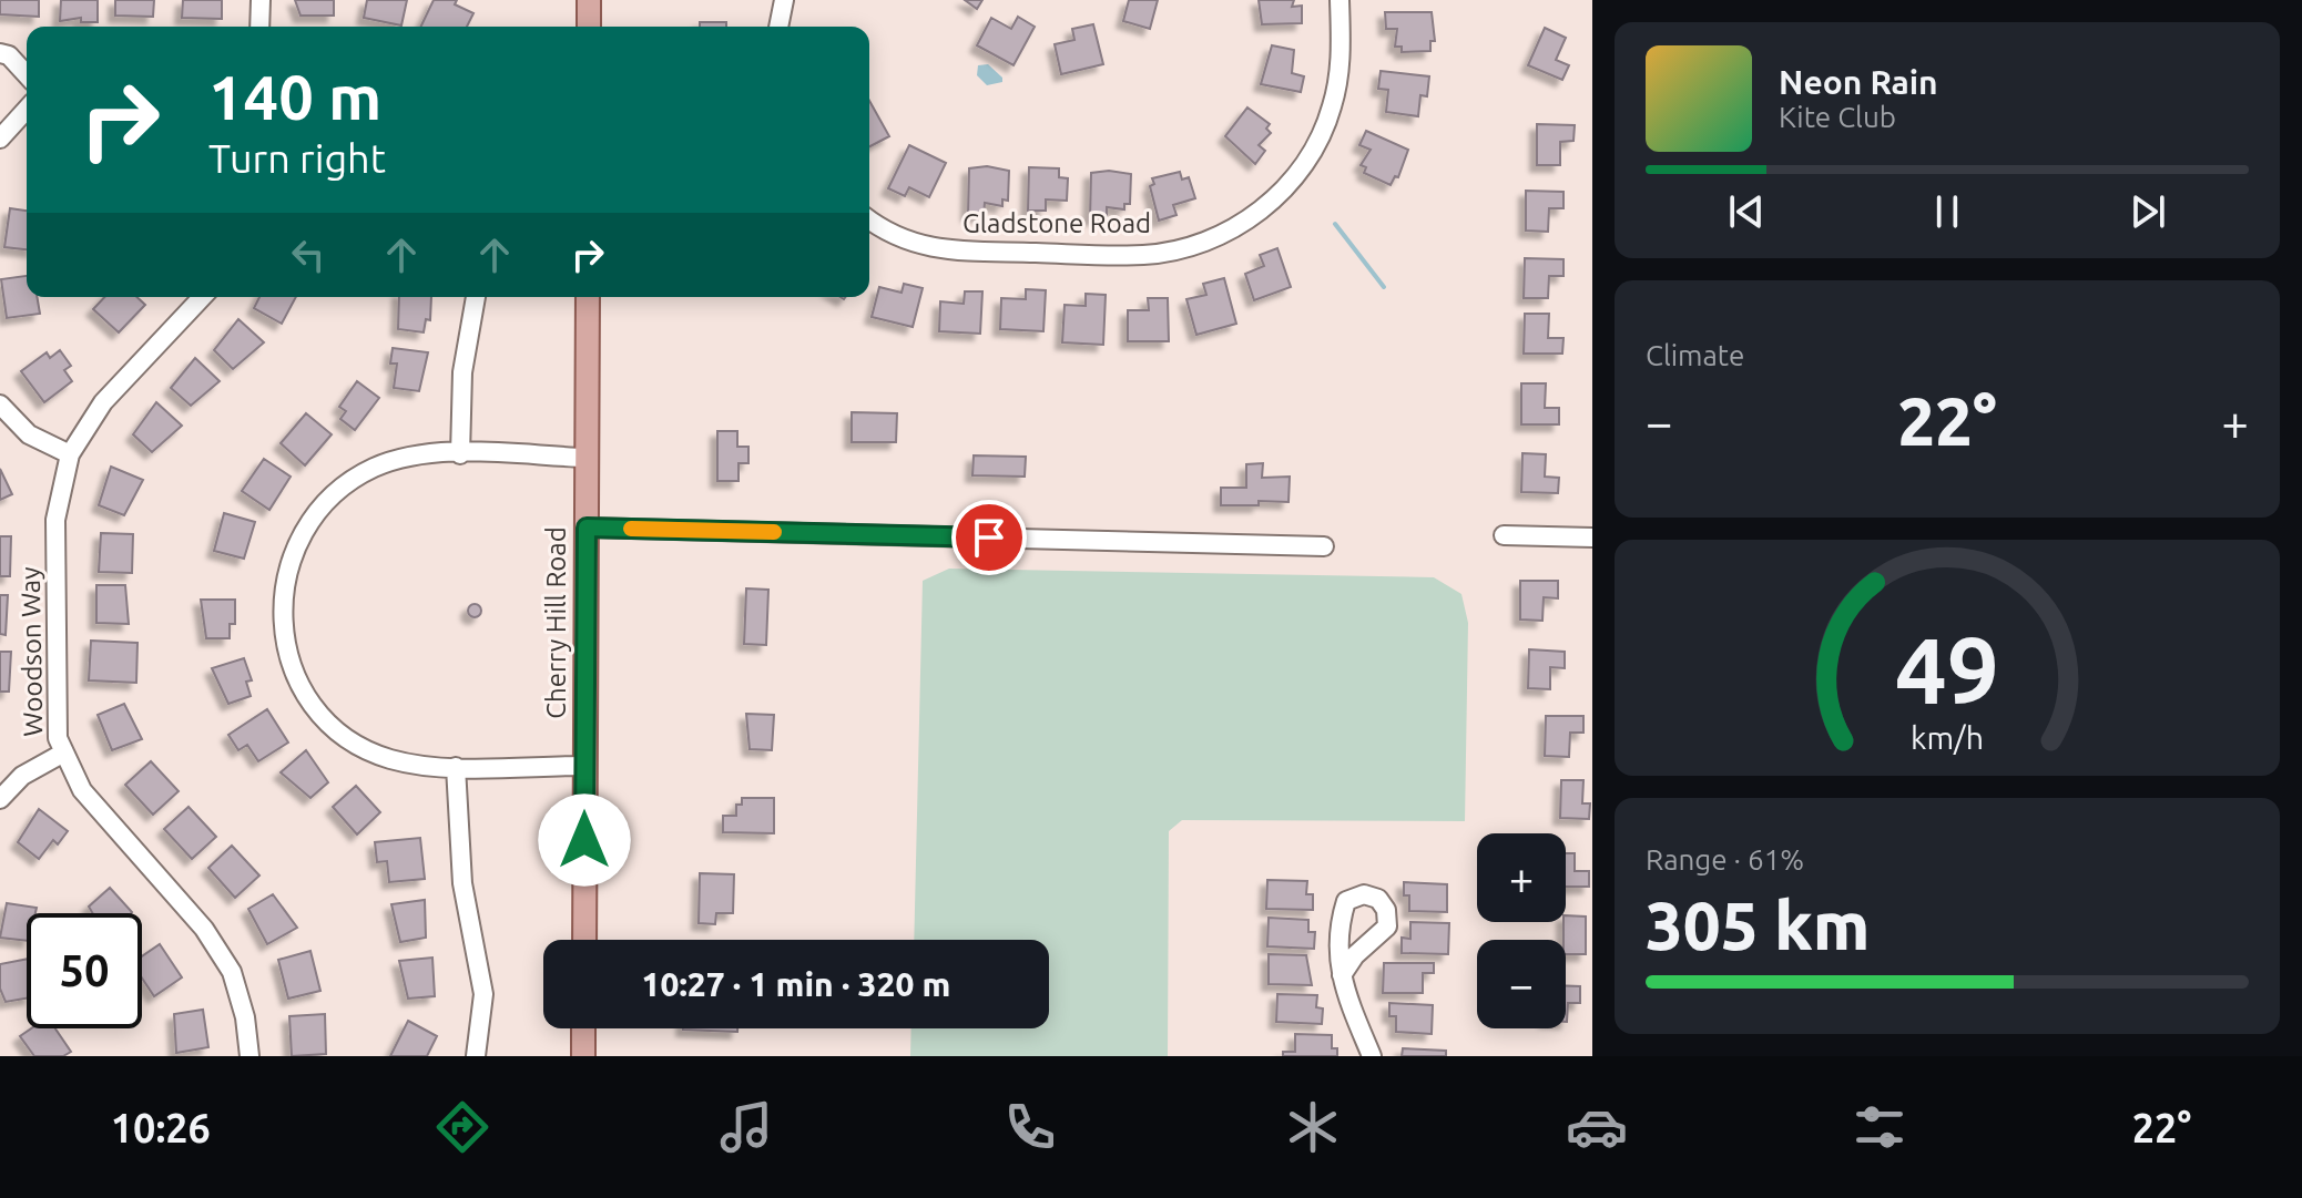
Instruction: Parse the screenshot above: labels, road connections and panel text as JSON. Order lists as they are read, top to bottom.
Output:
{
  "streets": {
    "main road": ["Cherry Hill Road"],
    "street": ["Gladstone Road", "Woodson Way"]
  },
  "page": {
    "turn": ["140 m", "Turn right"],
    "song": ["Neon Rain", "Kite Club"],
    "tile": [
      "Climate",
      ["Range · 61%", "305 km"]
    ],
    "heat": ["−", "22°", "+"],
    "map_buttons": ["+", "−"],
    "limit": "50",
    "trip": "10:27 · 1 min · 320 m",
    "tabs": ["10:26", "22°"],
    "gauge": ["49", "km/h"]
  }
}
